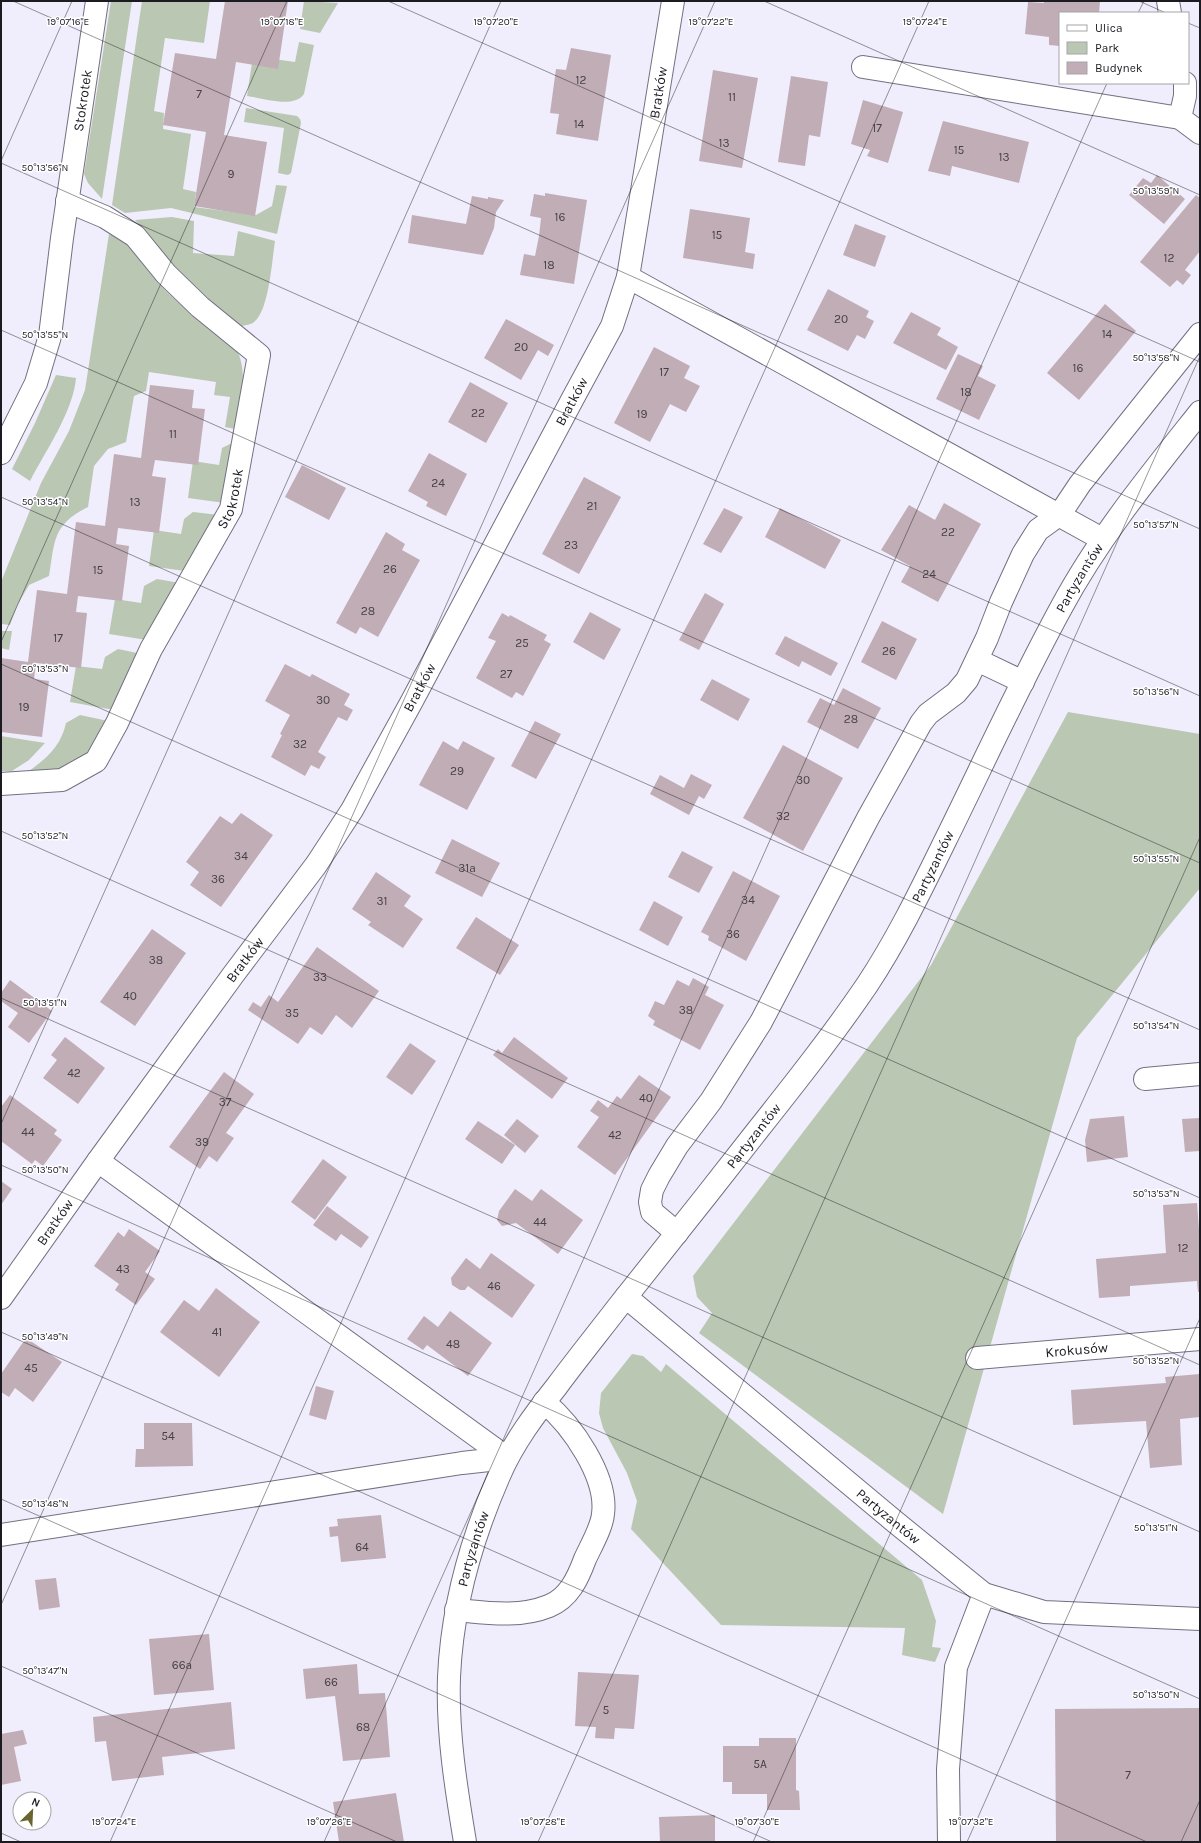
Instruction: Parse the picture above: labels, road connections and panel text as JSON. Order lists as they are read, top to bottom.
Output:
{
  "streets": {
    "street": [
      "Bratków",
      "Stokrotek",
      "Partyzantów",
      "Krokusów"
    ]
  },
  "house_numbers": [
    "12",
    "7",
    "11",
    "14",
    "17",
    "13",
    "15",
    "13",
    "9",
    "16",
    "15",
    "12",
    "18",
    "20",
    "14",
    "20",
    "16",
    "17",
    "18",
    "22",
    "19",
    "11",
    "24",
    "13",
    "21",
    "22",
    "23",
    "26",
    "15",
    "24",
    "28",
    "17",
    "25",
    "26",
    "27",
    "30",
    "19",
    "28",
    "32",
    "29",
    "30",
    "32",
    "34",
    "31a",
    "36",
    "34",
    "31",
    "36",
    "38",
    "33",
    "40",
    "38",
    "35",
    "42",
    "40",
    "37",
    "44",
    "42",
    "39",
    "44",
    "12",
    "43",
    "46",
    "41",
    "48",
    "45",
    "54",
    "64",
    "66a",
    "66",
    "5",
    "68",
    "5A",
    "7"
  ],
  "legend": ["Ulica", "Park", "Budynek"],
  "north": "top right",
  "coordinates": [
    "19°07'18\"E",
    "19°07'22\"E",
    "19°07'16\"E",
    "19°07'20\"E",
    "19°07'24\"E",
    "50°13'56\"N",
    "50°13'59\"N",
    "50°13'55\"N",
    "50°13'58\"N",
    "50°13'54\"N",
    "50°13'57\"N",
    "50°13'53\"N",
    "50°13'52\"N",
    "50°13'51\"N",
    "50°13'50\"N",
    "50°13'49\"N",
    "50°13'48\"N",
    "50°13'47\"N",
    "19°07'26\"E",
    "19°07'28\"E",
    "19°07'30\"E",
    "19°07'32\"E"
  ]
}
